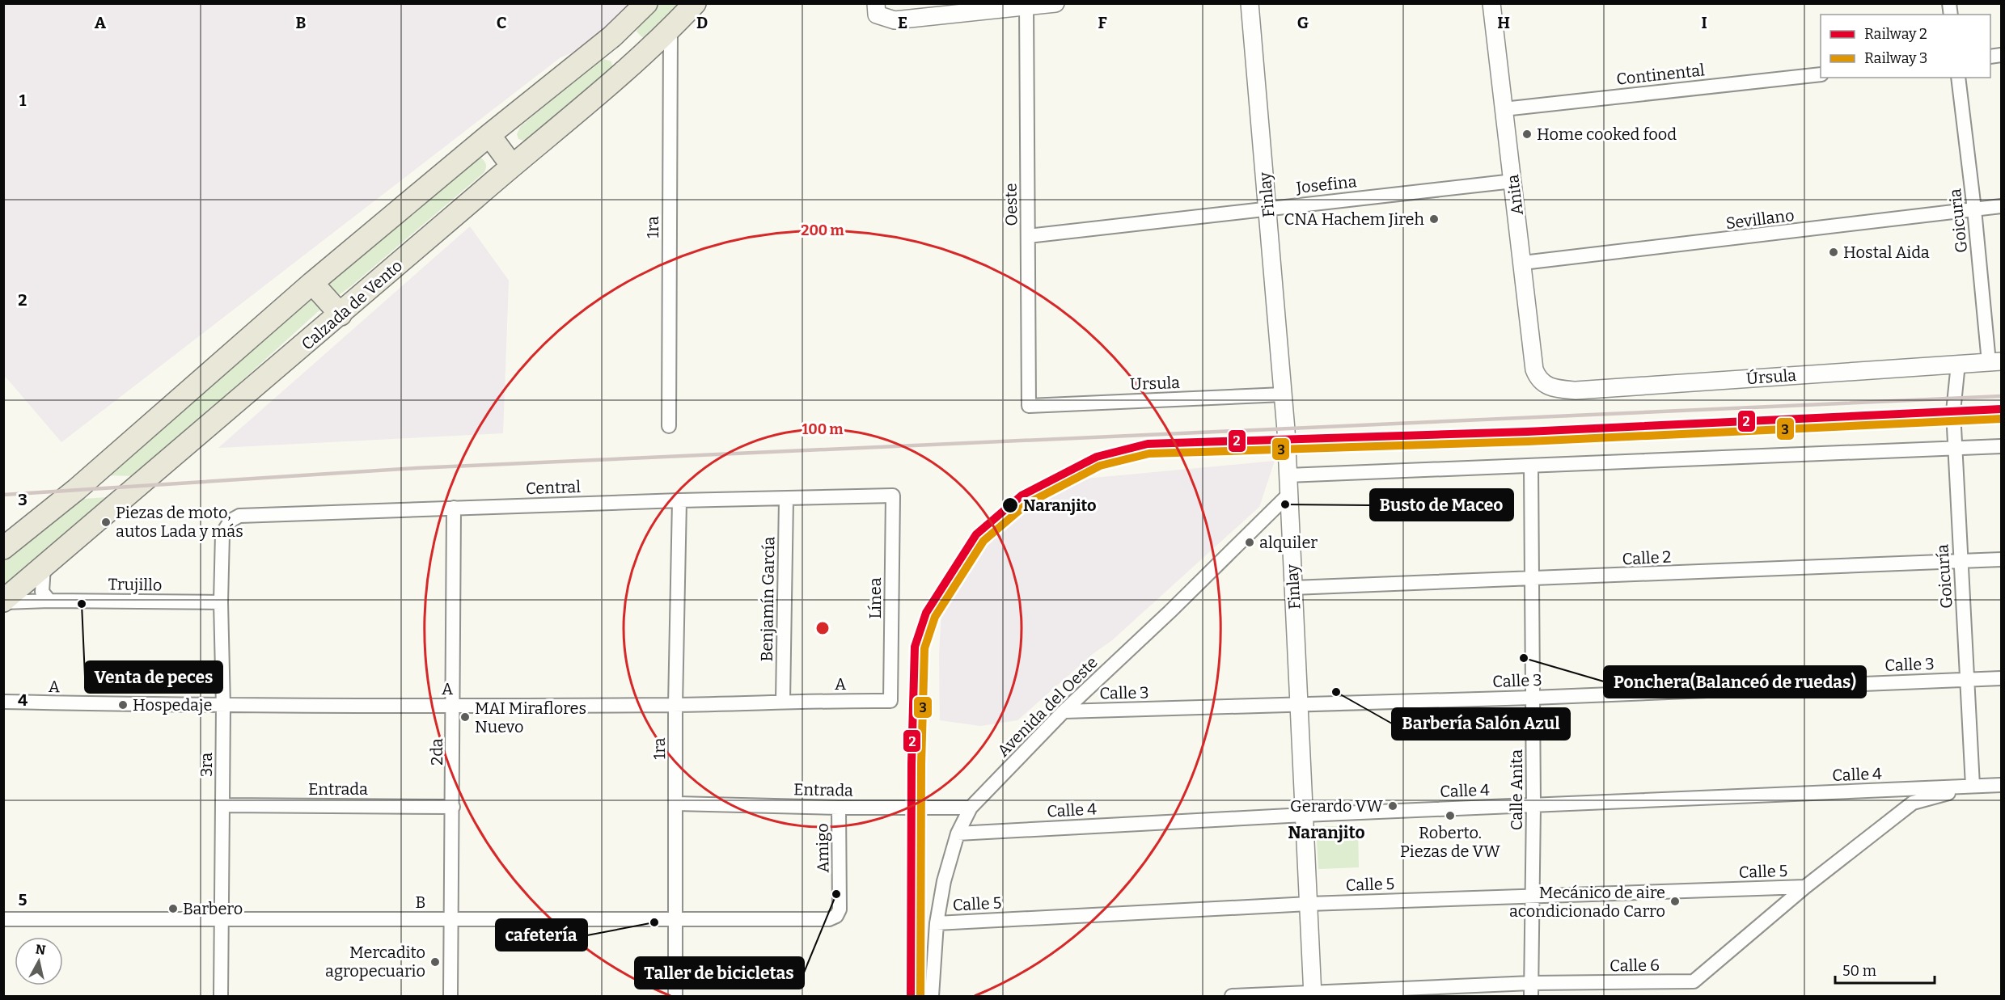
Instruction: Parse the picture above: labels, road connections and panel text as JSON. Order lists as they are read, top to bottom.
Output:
{
  "streets": {
    "main road": ["Calzada de Vento"],
    "street": [
      "Continental",
      "Josefina",
      "Finlay",
      "Anita",
      "Oeste",
      "Sevillano",
      "Goicuria",
      "1ra",
      "Úrsula",
      "Ursula",
      "Central",
      "Calle 2",
      "Goicuría",
      "Trujillo",
      "Línea",
      "Benjamín García",
      "Calle 3",
      "A",
      "Avenida del Oeste",
      "2da",
      "3ra",
      "Calle 4",
      "Entrada",
      "Calle Anita",
      "Amigo",
      "Calle 5",
      "B",
      "Calle 6"
    ]
  },
  "crossings": [
    ["Continental", "Anita"],
    ["Josefina", "Finlay"],
    ["Josefina", "Anita"],
    ["Josefina", "Oeste"],
    ["Finlay", "Ursula"],
    ["Finlay", "Calle 2"],
    ["Finlay", "Calle 3"],
    ["Finlay", "Avenida del Oeste"],
    ["Finlay", "Calle 4"],
    ["Finlay", "Calle 5"],
    ["Finlay", "Calle 6"],
    ["Anita", "Sevillano"],
    ["Anita", "Úrsula"],
    ["Oeste", "Ursula"],
    ["Sevillano", "Goicuria"],
    ["Goicuria", "Úrsula"],
    ["1ra", "Calzada de Vento"],
    ["1ra", "Central"],
    ["1ra", "A"],
    ["1ra", "Entrada"],
    ["1ra", "B"],
    ["Calzada de Vento", "Trujillo"],
    ["Úrsula", "Goicuría"],
    ["Central", "Línea"],
    ["Central", "Benjamín García"],
    ["Central", "2da"],
    ["Central", "3ra"],
    ["Calle 2", "Goicuría"],
    ["Calle 2", "Calle Anita"],
    ["Goicuría", "Calle 3"],
    ["Goicuría", "Calle 4"],
    ["Goicuría", "Calle 6"],
    ["Trujillo", "3ra"],
    ["Línea", "A"],
    ["Benjamín García", "A"],
    ["Calle 3", "Avenida del Oeste"],
    ["Calle 3", "Calle Anita"],
    ["A", "2da"],
    ["A", "3ra"],
    ["Avenida del Oeste", "Calle 4"],
    ["Avenida del Oeste", "Entrada"],
    ["Avenida del Oeste", "Calle 5"],
    ["2da", "Entrada"],
    ["2da", "B"],
    ["3ra", "Entrada"],
    ["3ra", "B"],
    ["Calle 4", "Calle Anita"],
    ["Calle 4", "Calle 6"],
    ["Entrada", "Amigo"],
    ["Calle Anita", "Calle 5"],
    ["Calle Anita", "Calle 6"],
    ["Amigo", "B"],
    ["Calle 5", "Calle 6"]
  ],
  "districts": ["Naranjito"],
  "places": [
    "Home cooked food",
    "CNA Hachem Jireh",
    "Hostal Aida",
    "Busto de Maceo",
    "Naranjito",
    "Piezas de moto, autos Lada y más",
    "alquiler",
    "Venta de peces",
    "Ponchera(Balanceó de ruedas)",
    "Barbería Salón Azul",
    "Hospedaje",
    "MAI Miraflores Nuevo",
    "Gerardo VW",
    "Roberto. Piezas de VW",
    "Taller de bicicletas",
    "Mecánico de aire acondicionado Carro",
    "Barbero",
    "cafetería",
    "Mercadito agropecuario"
  ],
  "lines": ["rail line 2", "rail line 3"],
  "legend": ["Railway 2", "Railway 3"],
  "scale_bar": "50 m",
  "north": "top",
  "grid": {
    "columns": [
      "A",
      "B",
      "C",
      "D",
      "E",
      "F",
      "G",
      "H",
      "I"
    ],
    "rows": [
      "1",
      "2",
      "3",
      "4",
      "5"
    ]
  },
  "rings": ["200 m", "100 m"]
}
